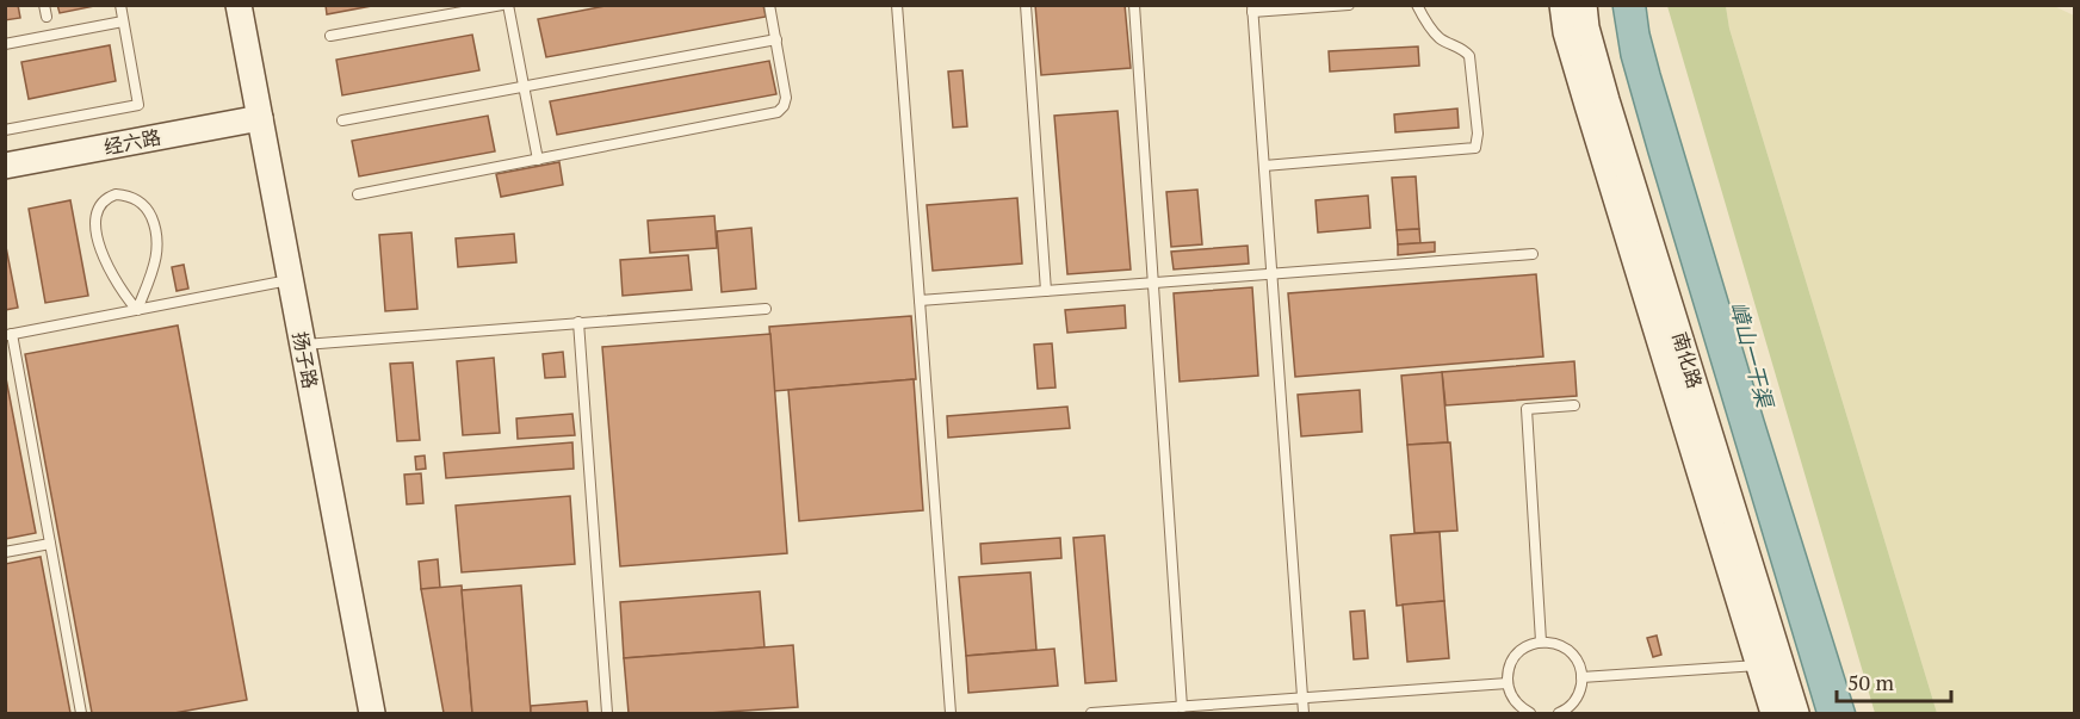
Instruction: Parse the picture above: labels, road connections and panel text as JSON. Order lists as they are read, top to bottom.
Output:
{
  "streets": {
    "main road": ["经六路", "扬子路", "南化路"]
  },
  "crossings": [
    ["经六路", "扬子路"]
  ],
  "water": ["嶂山一干渠"],
  "scale_bar": "50 m"
}
